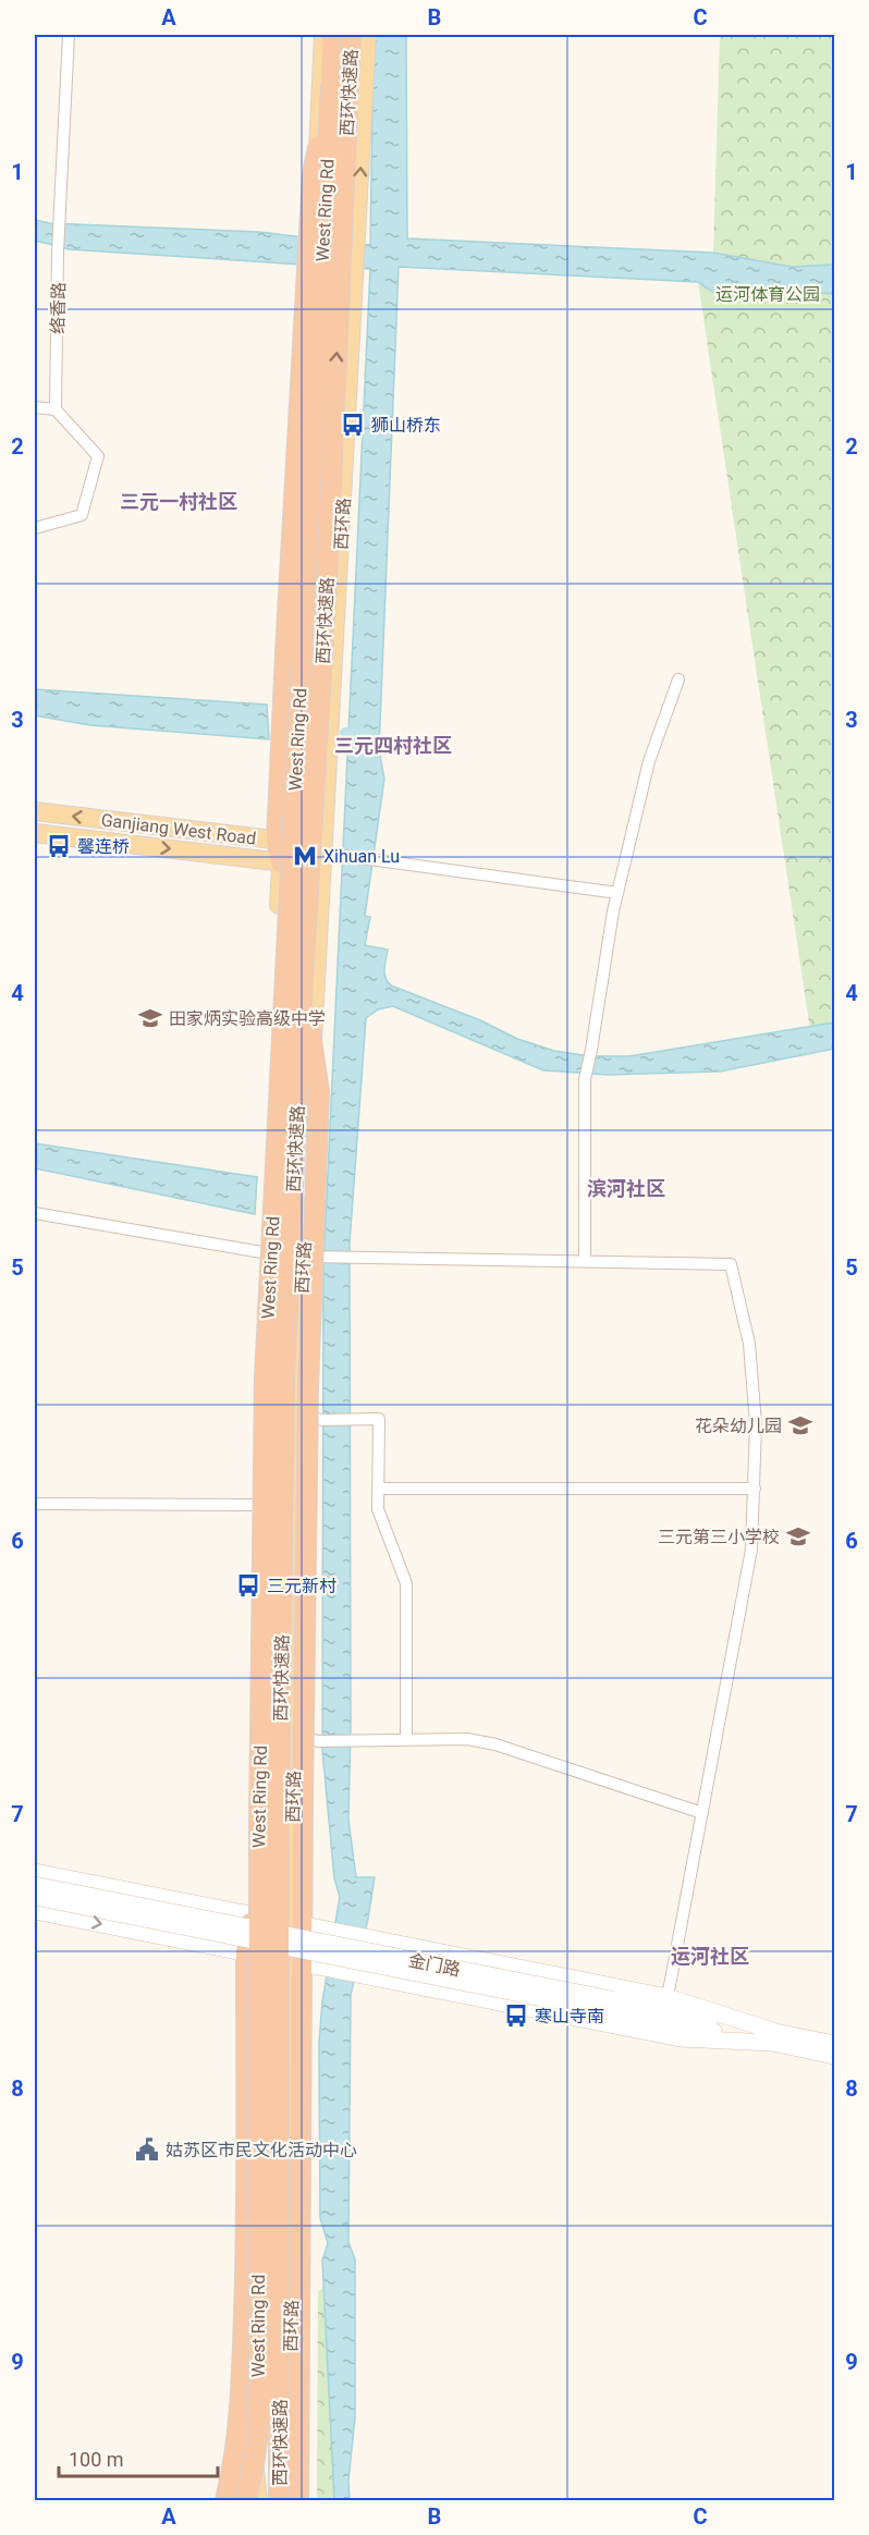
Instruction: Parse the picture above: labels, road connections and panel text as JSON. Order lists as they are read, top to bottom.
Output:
{
  "streets": {
    "highway": ["西环快速路", "West Ring Rd"],
    "main road": ["西环路", "Ganjiang West Road", "金门路"],
    "street": ["络香路"]
  },
  "crossings": [
    ["西环快速路", "西环路"],
    ["西环路", "Ganjiang West Road"]
  ],
  "districts": [
    "三元一村社区",
    "三元四村社区",
    "滨河社区",
    "运河社区"
  ],
  "parks": ["运河体育公园"],
  "places": {
    "bus stop": [
      "狮山桥东",
      "馨连桥",
      "三元新村",
      "寒山寺南"
    ],
    "metro station": ["Xihuan Lu"],
    "school or university": ["田家炳实验高级中学", "花朵幼儿园", "三元第三小学校"],
    "public building": ["姑苏区市民文化活动中心"]
  },
  "scale_bar": "100 m",
  "grid": {
    "columns": ["A", "B", "C"],
    "rows": [
      "1",
      "2",
      "3",
      "4",
      "5",
      "6",
      "7",
      "8",
      "9"
    ]
  }
}
